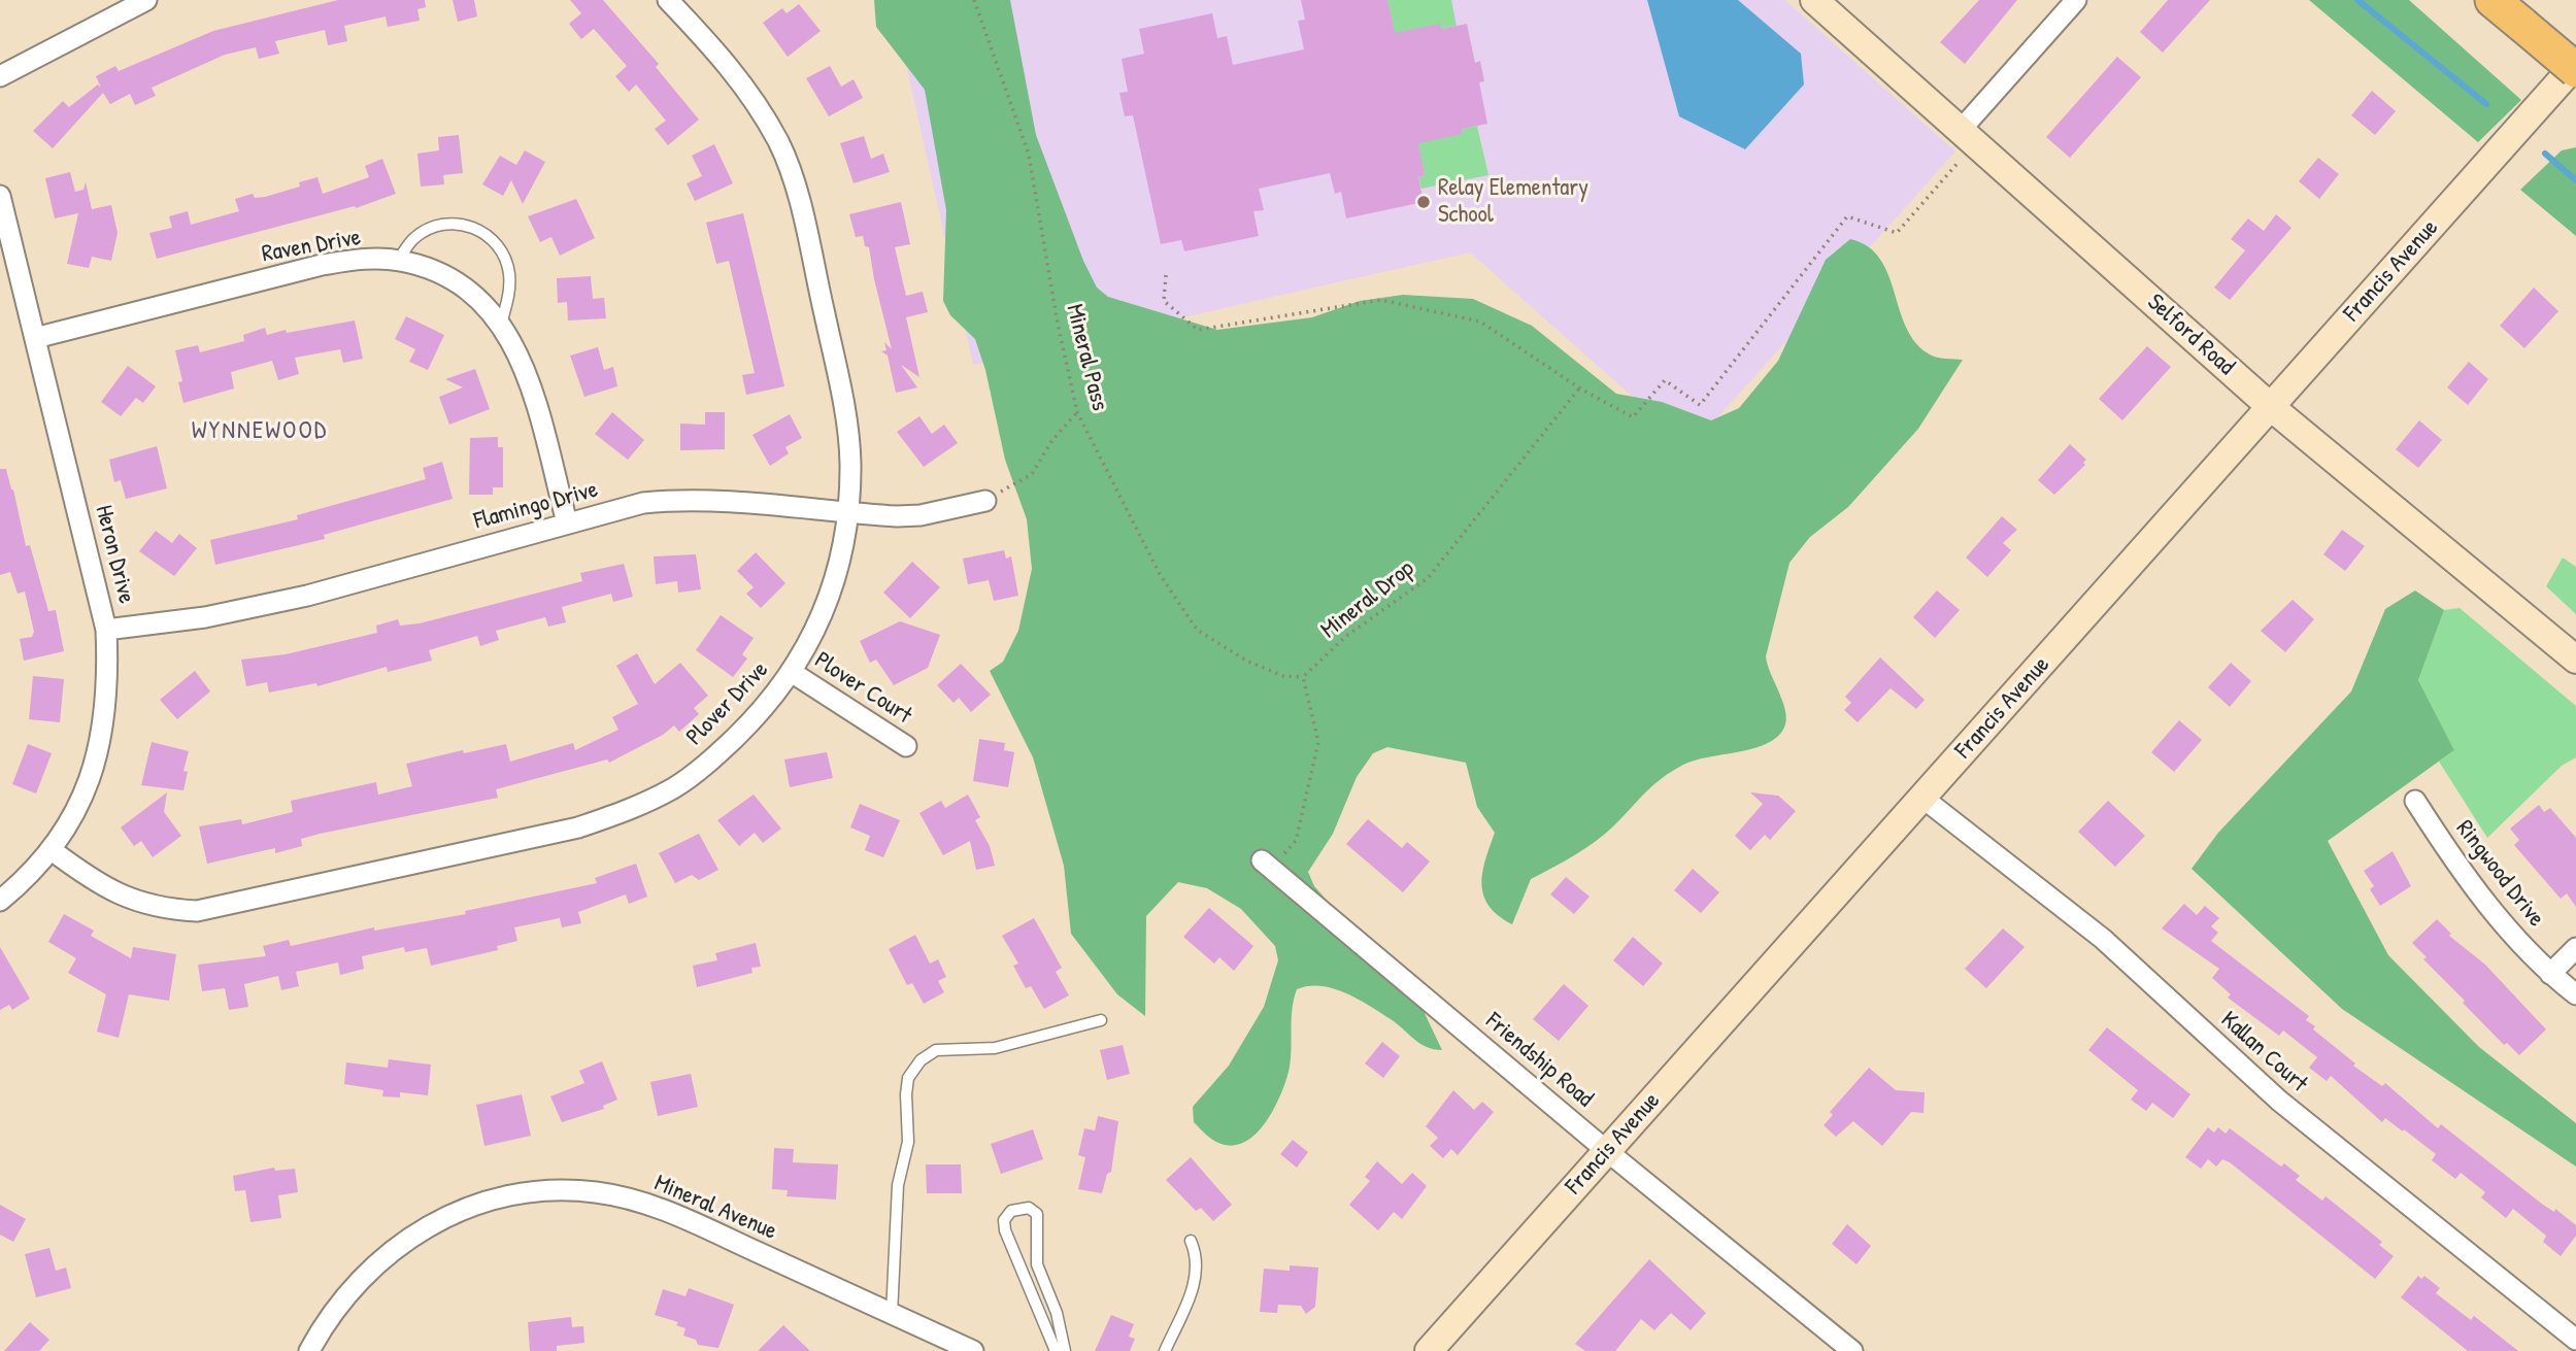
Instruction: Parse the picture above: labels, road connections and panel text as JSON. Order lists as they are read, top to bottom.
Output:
{
  "streets": {
    "street": [
      "Raven Drive",
      "Francis Avenue",
      "Selford Road",
      "Flamingo Drive",
      "Heron Drive",
      "Plover Court",
      "Plover Drive",
      "Ringwood Drive",
      "Kallan Court",
      "Friendship Road",
      "Mineral Avenue"
    ],
    "path": ["Mineral Pass", "Mineral Drop"]
  },
  "crossings": [
    ["Raven Drive", "Flamingo Drive"],
    ["Raven Drive", "Heron Drive"],
    ["Francis Avenue", "Selford Road"],
    ["Francis Avenue", "Kallan Court"],
    ["Francis Avenue", "Friendship Road"],
    ["Mineral Pass", "Mineral Drop"],
    ["Flamingo Drive", "Heron Drive"],
    ["Flamingo Drive", "Plover Drive"],
    ["Heron Drive", "Plover Drive"],
    ["Plover Court", "Plover Drive"]
  ],
  "districts": ["WYNNEWOOD"],
  "places": ["Relay Elementary School"]
}
